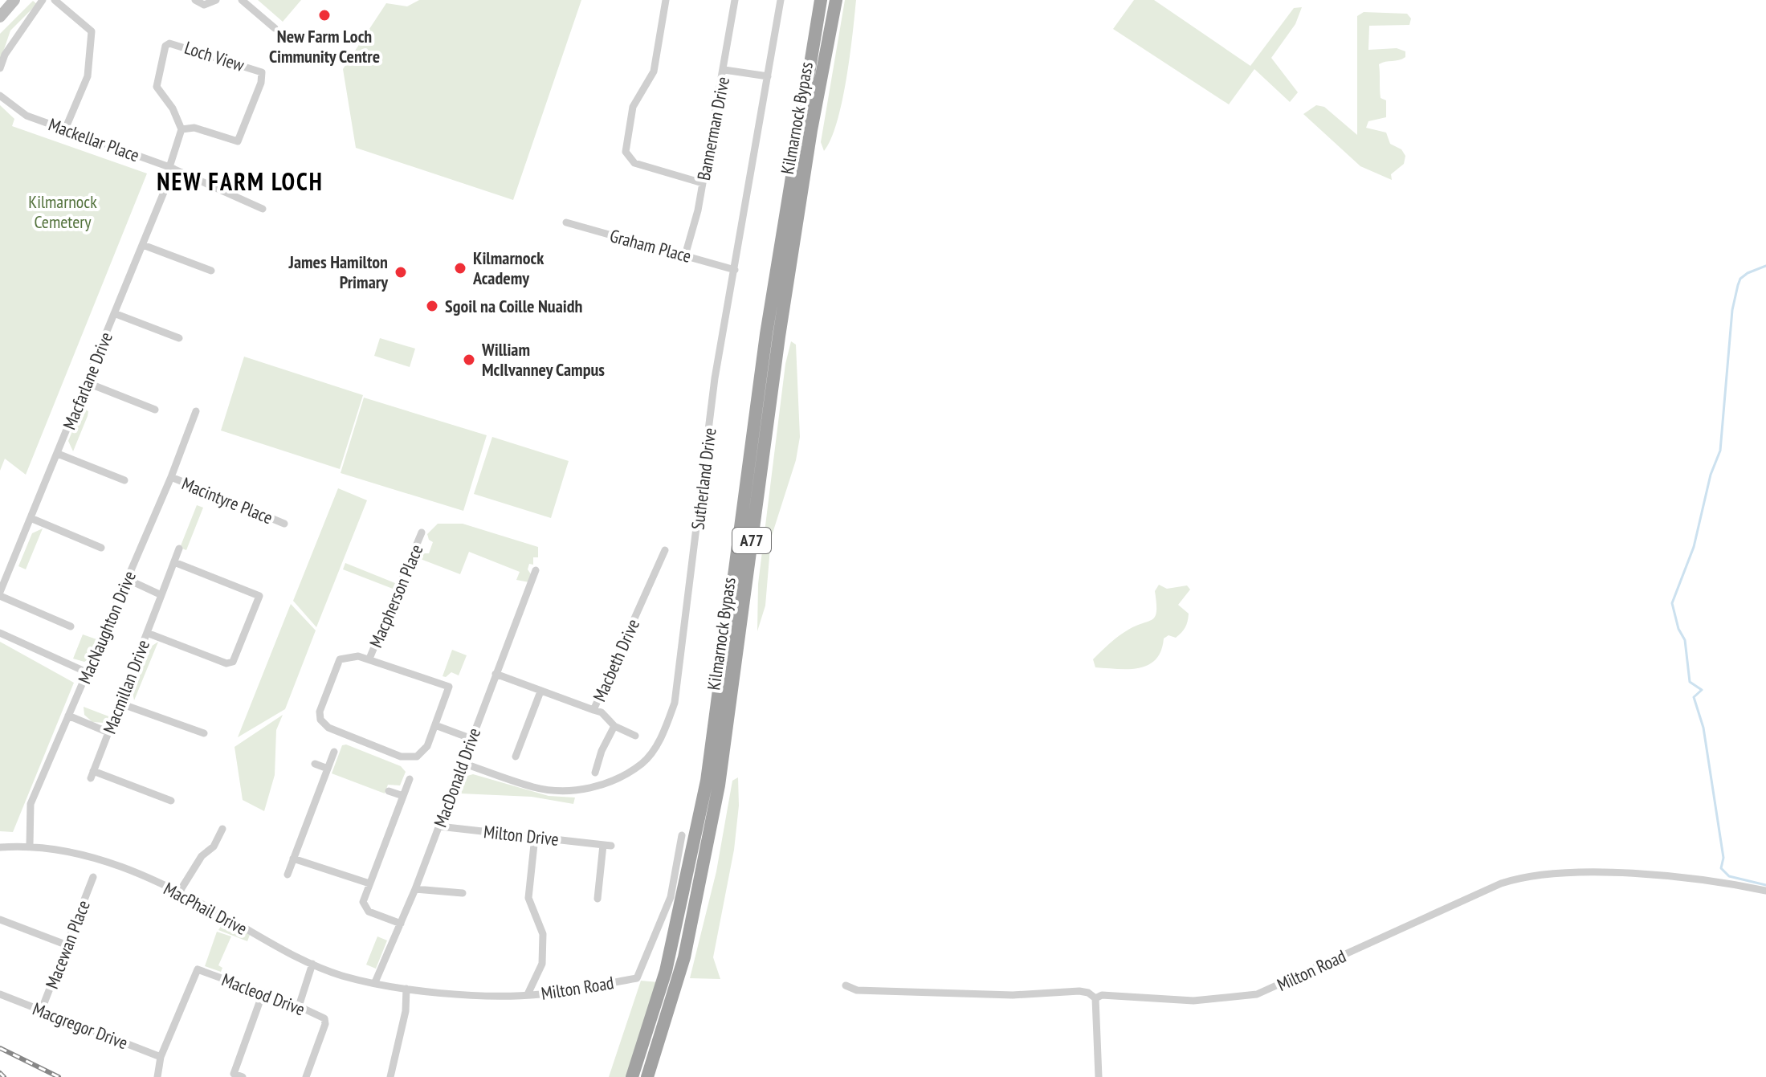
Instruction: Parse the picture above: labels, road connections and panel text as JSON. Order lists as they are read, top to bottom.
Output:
{
  "streets": {
    "highway": ["Kilmarnock Bypass", "A77"],
    "street": [
      "Loch View",
      "Bannerman Drive",
      "Mackellar Place",
      "Graham Place",
      "Macfarlane Drive",
      "Sutherland Drive",
      "Macintyre Place",
      "Macpherson Place",
      "MacNaughton Drive",
      "Macbeth Drive",
      "Macmillan Drive",
      "MacDonald Drive",
      "Milton Drive",
      "MacPhail Drive",
      "Macewan Place",
      "Milton Road",
      "Macleod Drive",
      "Macgregor Drive"
    ]
  },
  "crossings": [
    ["Bannerman Drive", "Graham Place"],
    ["Mackellar Place", "Macfarlane Drive"],
    ["Graham Place", "Sutherland Drive"],
    ["Sutherland Drive", "MacDonald Drive"],
    ["Macintyre Place", "MacNaughton Drive"],
    ["MacNaughton Drive", "MacPhail Drive"],
    ["Macbeth Drive", "MacDonald Drive"],
    ["MacDonald Drive", "Milton Drive"],
    ["MacDonald Drive", "MacPhail Drive"],
    ["MacPhail Drive", "Milton Road"],
    ["Macewan Place", "Macgregor Drive"],
    ["Macleod Drive", "Macgregor Drive"]
  ],
  "districts": ["NEW FARM LOCH"],
  "parks": ["Kilmarnock Cemetery"],
  "places": [
    "New Farm Loch Cimmunity Centre",
    "Kilmarnock Academy",
    "James Hamilton Primary",
    "Sgoil na Coille Nuaidh",
    "William McIlvanney Campus"
  ]
}
